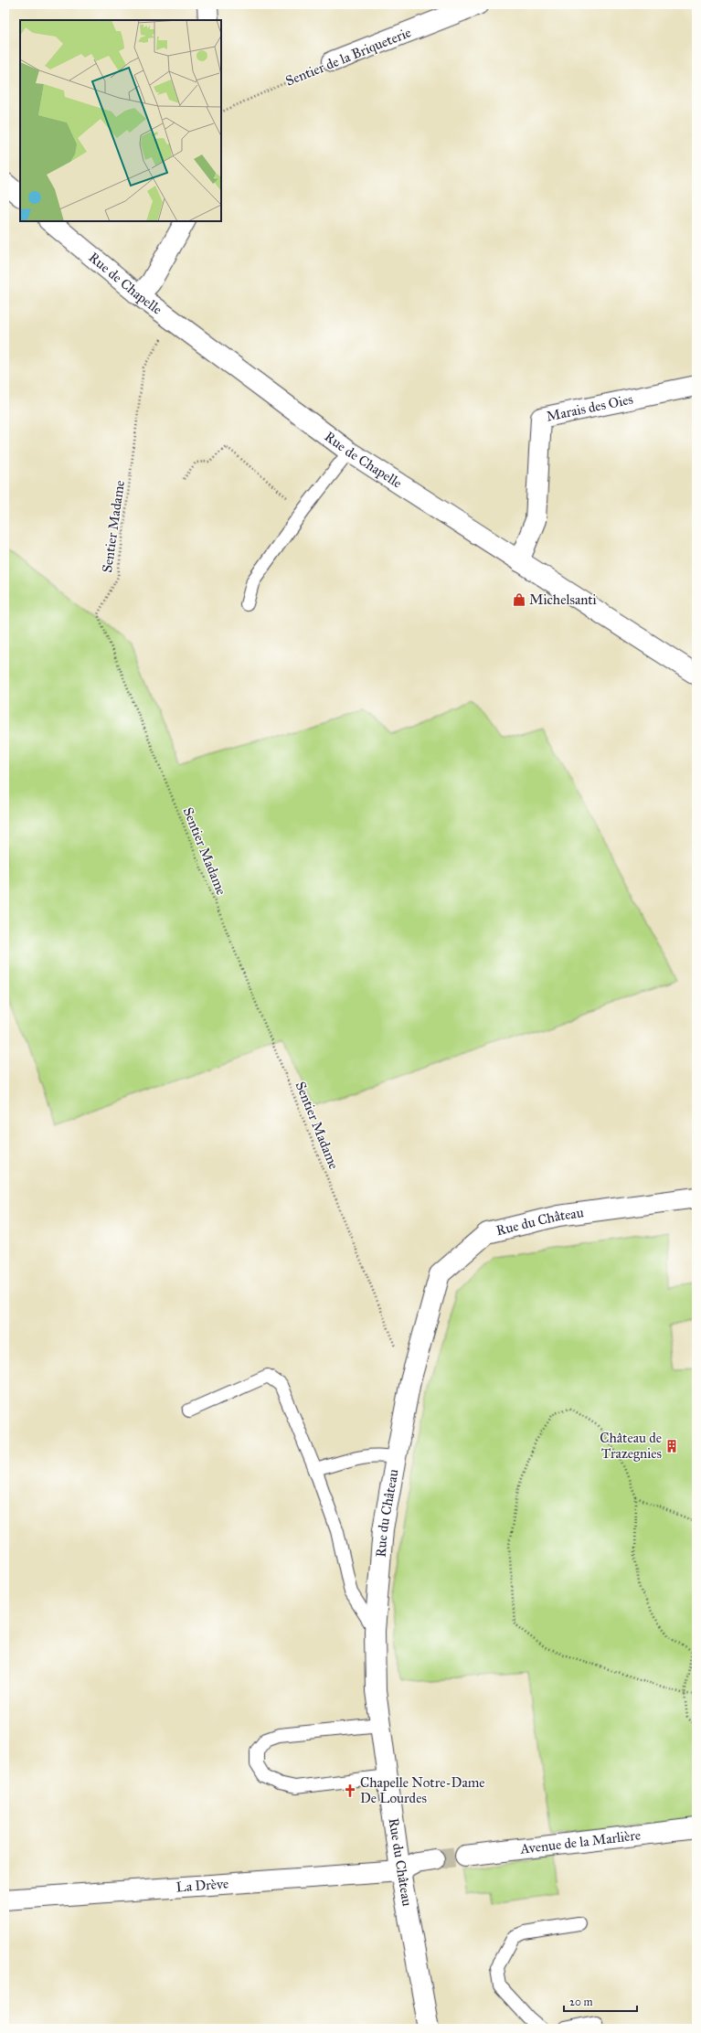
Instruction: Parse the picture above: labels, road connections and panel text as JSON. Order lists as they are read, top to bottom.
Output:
{
  "streets": {
    "street": [
      "Sentier de la Briqueterie",
      "Rue de Chapelle",
      "Marais des Oies",
      "Rue du Château",
      "Avenue de la Marlière",
      "La Drève"
    ],
    "path": ["Sentier Madame"]
  },
  "crossings": [
    ["Rue de Chapelle", "Marais des Oies"],
    ["Rue de Chapelle", "Sentier Madame"],
    ["Rue du Château", "La Drève"]
  ],
  "places": {
    "shop": ["Michelsanti"],
    "building": ["Château de Trazegnies"],
    "church": ["Chapelle Notre-Dame De Lourdes"]
  },
  "scale_bar": "20 m"
}
